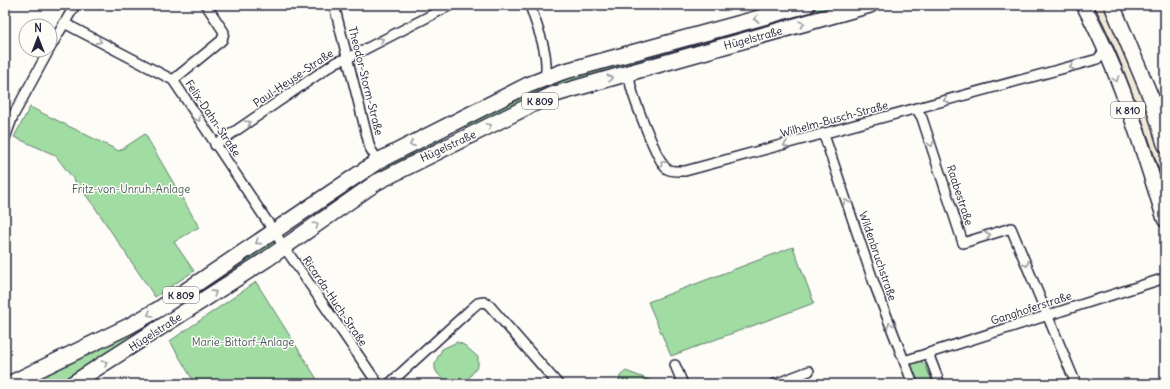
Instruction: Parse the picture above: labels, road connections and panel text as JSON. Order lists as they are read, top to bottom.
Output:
{
  "streets": {
    "main road": ["Hügelstraße", "K 809", "K 810"],
    "street": [
      "Paul-Heyse-Straße",
      "Theodor-Storm-Straße",
      "Felix-Dahn-Straße",
      "Wilhelm-Busch-Straße",
      "Raabestraße",
      "Wildenbruchstraße",
      "Ricarda-Huch-Straße",
      "Ganghoferstraße"
    ]
  },
  "crossings": [
    ["Hügelstraße", "Theodor-Storm-Straße"],
    ["Hügelstraße", "Felix-Dahn-Straße"],
    ["Hügelstraße", "Wilhelm-Busch-Straße"],
    ["Hügelstraße", "Ricarda-Huch-Straße"],
    ["Paul-Heyse-Straße", "Theodor-Storm-Straße"],
    ["Paul-Heyse-Straße", "Felix-Dahn-Straße"],
    ["K 810", "Wilhelm-Busch-Straße"],
    ["Felix-Dahn-Straße", "Ricarda-Huch-Straße"],
    ["Wilhelm-Busch-Straße", "Raabestraße"],
    ["Wilhelm-Busch-Straße", "Wildenbruchstraße"],
    ["Raabestraße", "Ganghoferstraße"],
    ["Wildenbruchstraße", "Ganghoferstraße"]
  ],
  "one_way": [
    "Paul-Heyse-Straße",
    "Felix-Dahn-Straße",
    "Wilhelm-Busch-Straße",
    "Raabestraße",
    "Wildenbruchstraße"
  ],
  "parks": ["Fritz-von-Unruh-Anlage", "Marie-Bittorf-Anlage"],
  "north": "top"
}
